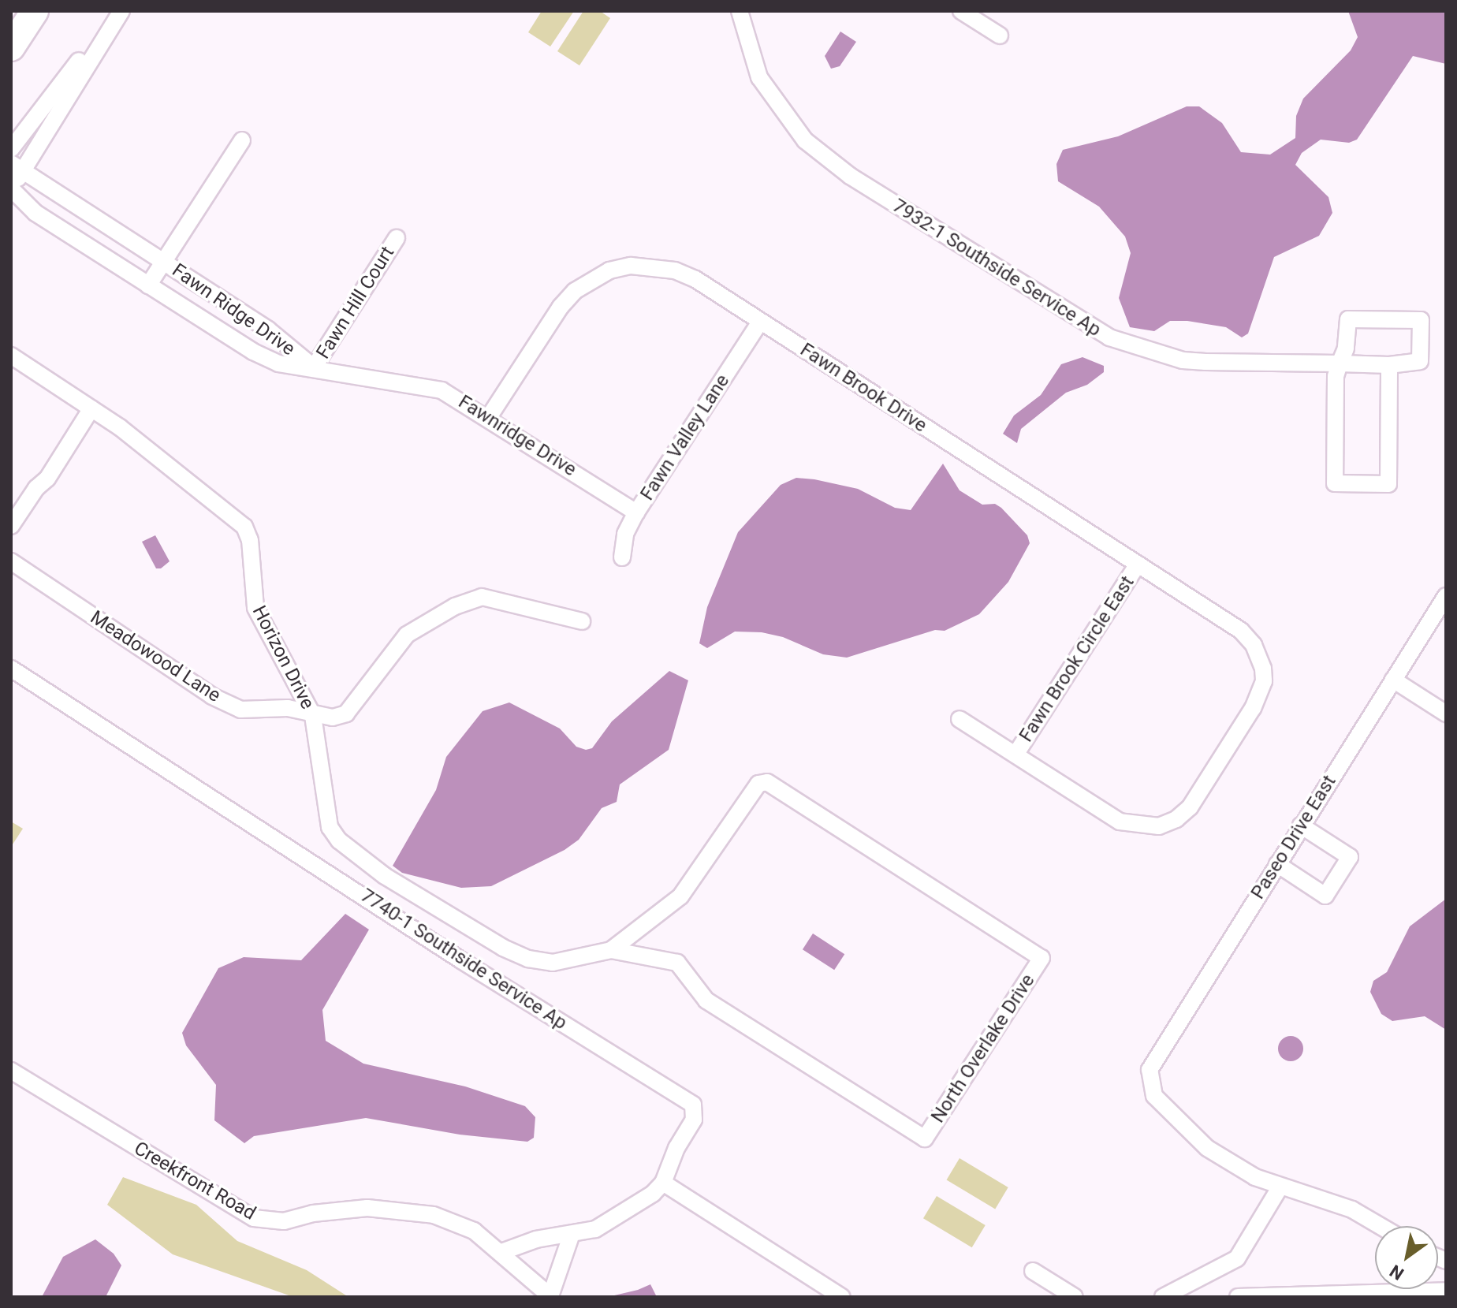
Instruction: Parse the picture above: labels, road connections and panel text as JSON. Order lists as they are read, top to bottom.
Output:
{
  "streets": {
    "street": [
      "7932-1 Southside Service Ap",
      "Fawn Hill Court",
      "Fawn Ridge Drive",
      "Fawn Brook Drive",
      "Fawnridge Drive",
      "Fawn Valley Lane",
      "Meadowood Lane",
      "Horizon Drive",
      "Fawn Brook Circle East",
      "Paseo Drive East",
      "7740-1 Southside Service Ap",
      "North Overlake Drive",
      "Creekfront Road"
    ]
  },
  "crossings": [
    ["Fawn Hill Court", "Fawn Ridge Drive"],
    ["Fawn Hill Court", "Fawnridge Drive"],
    ["Fawn Ridge Drive", "Fawnridge Drive"],
    ["Fawn Brook Drive", "Fawnridge Drive"],
    ["Fawn Brook Drive", "Fawn Valley Lane"],
    ["Fawn Brook Drive", "Fawn Brook Circle East"],
    ["Fawnridge Drive", "Fawn Valley Lane"],
    ["Meadowood Lane", "Horizon Drive"],
    ["Horizon Drive", "North Overlake Drive"]
  ],
  "north": "bottom left"
}
